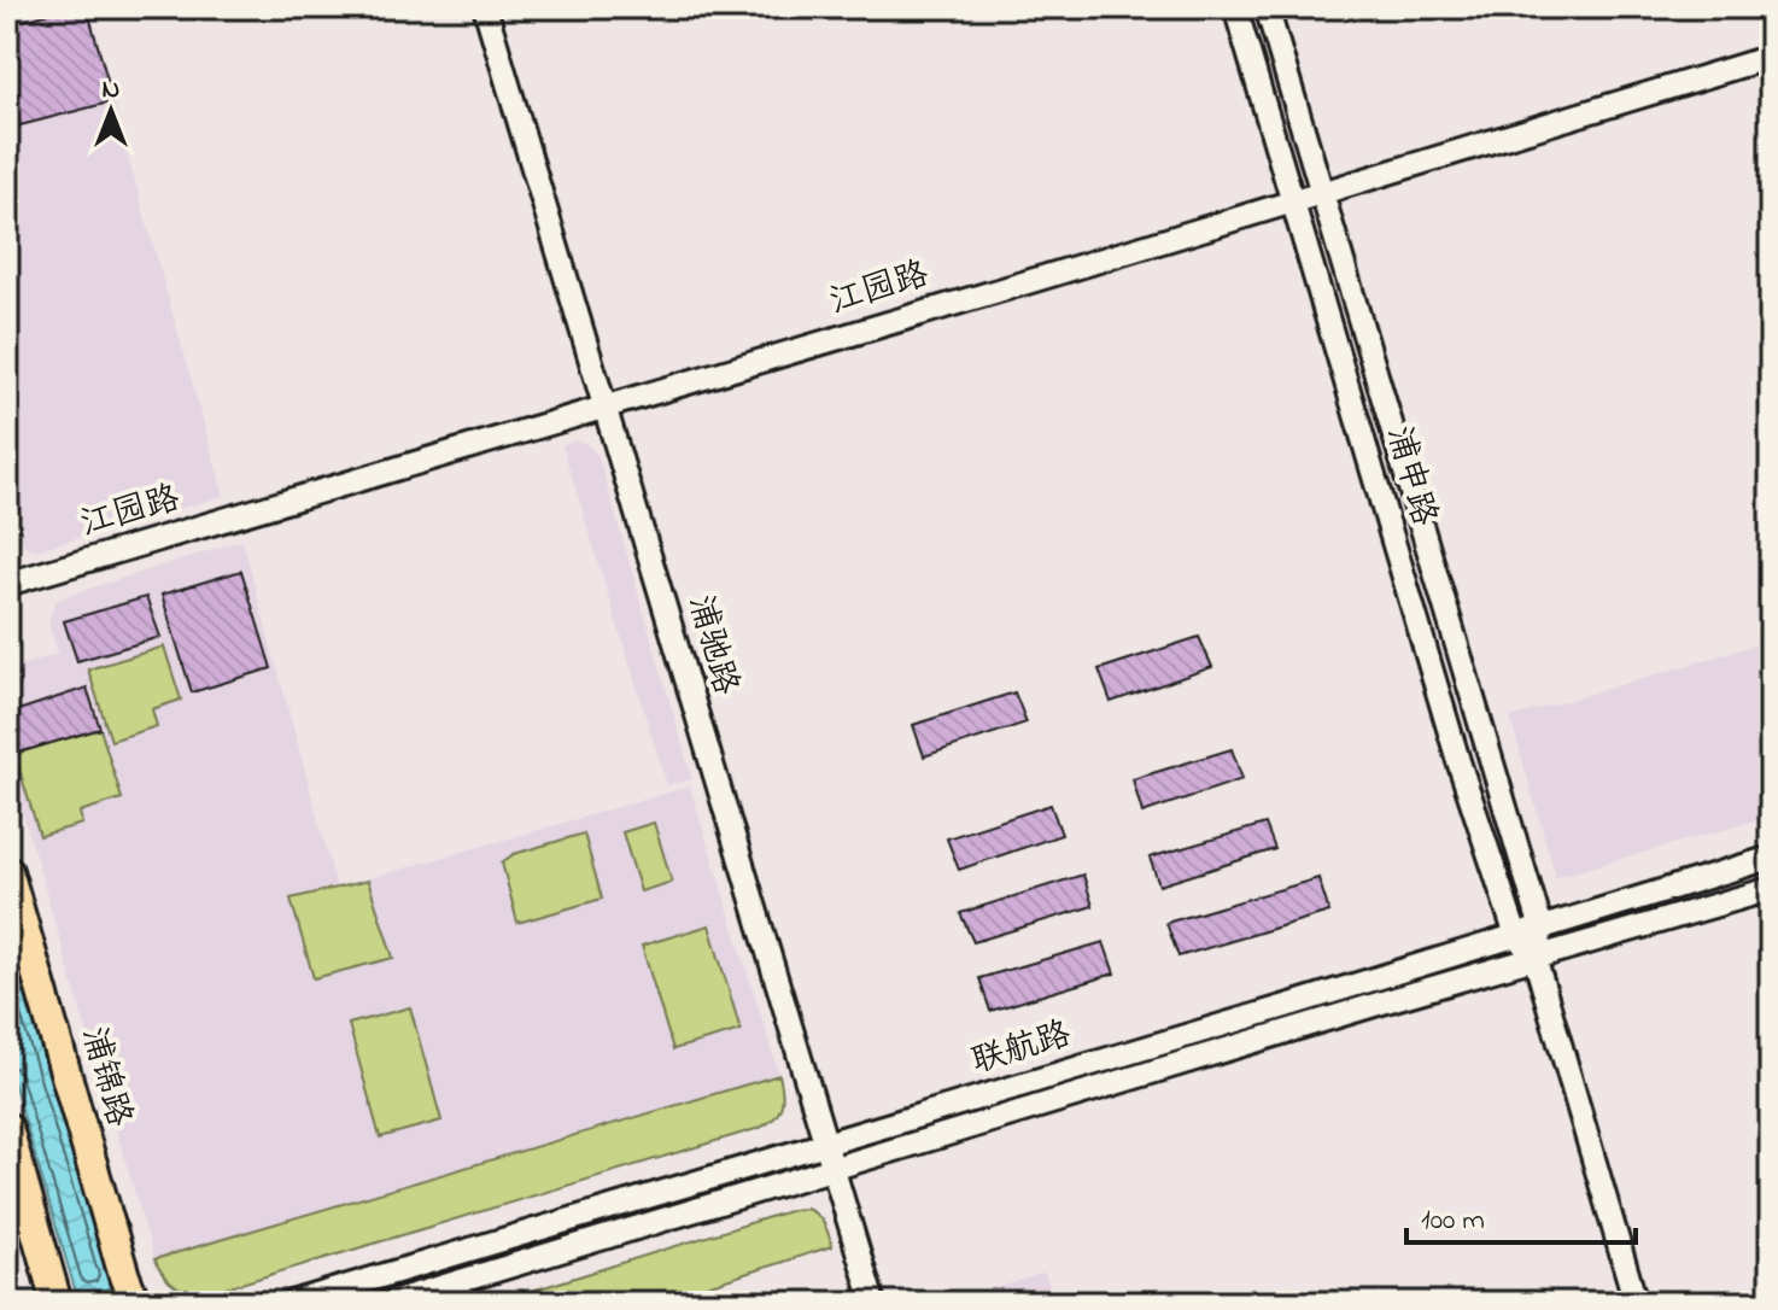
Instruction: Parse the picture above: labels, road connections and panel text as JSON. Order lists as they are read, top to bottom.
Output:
{
  "streets": {
    "main road": ["浦锦路"],
    "street": [
      "江园路",
      "浦申路",
      "浦驰路",
      "联航路"
    ]
  },
  "crossings": [
    ["江园路", "浦申路"],
    ["江园路", "浦驰路"],
    ["浦申路", "联航路"],
    ["浦驰路", "联航路"]
  ],
  "scale_bar": "100 m",
  "north": "top"
}
